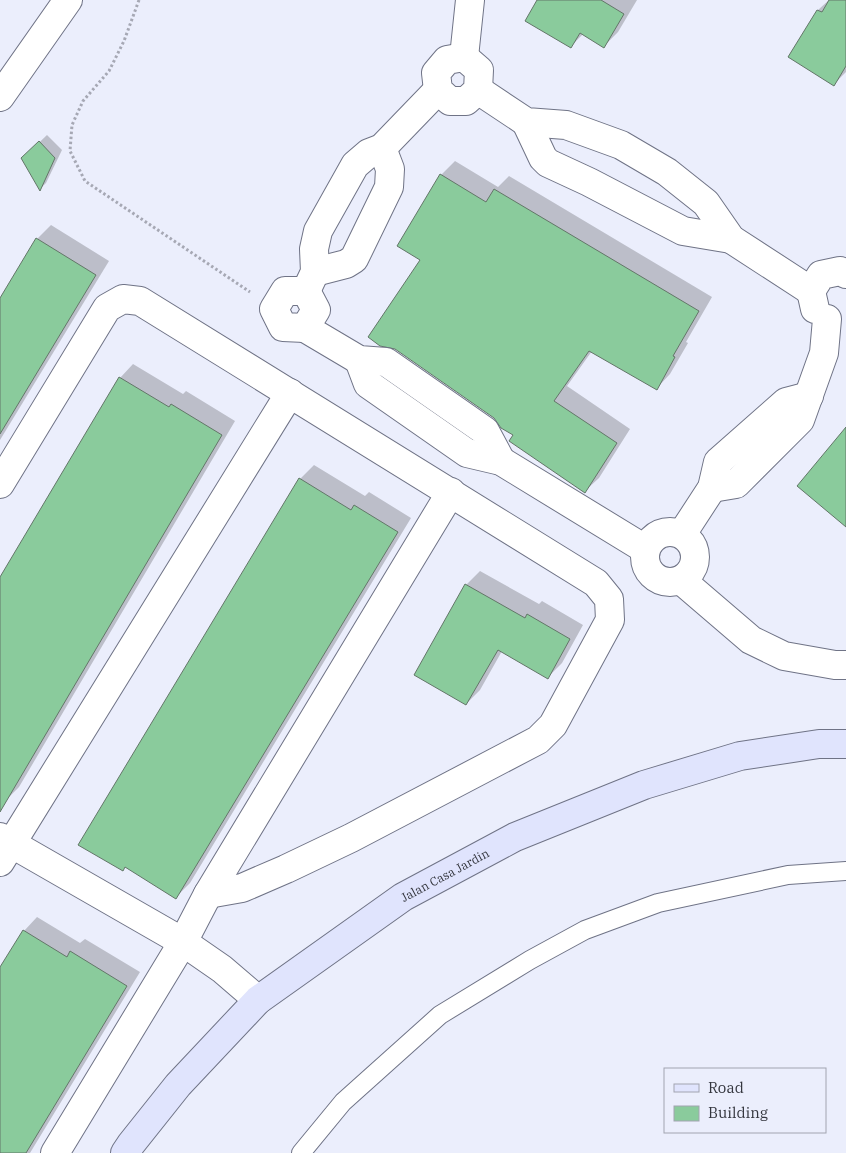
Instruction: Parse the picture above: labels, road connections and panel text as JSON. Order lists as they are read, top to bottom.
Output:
{
  "streets": {
    "street": ["Jalan Casa Jardin"]
  },
  "legend": ["Road", "Building"]
}
